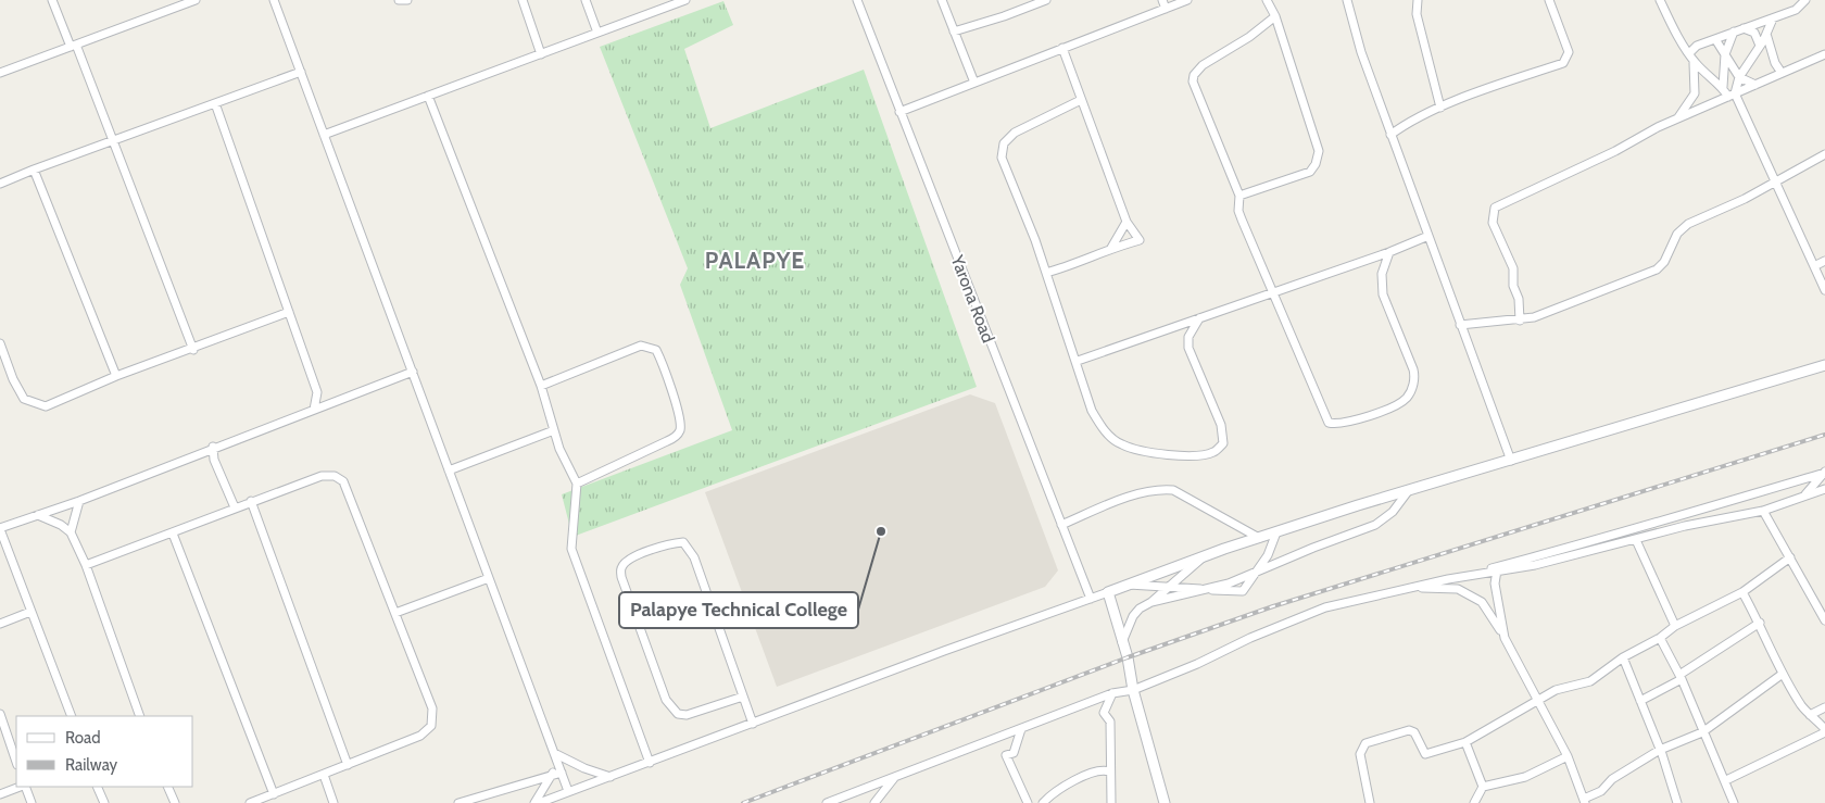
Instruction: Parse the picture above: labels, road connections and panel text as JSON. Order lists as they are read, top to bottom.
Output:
{
  "streets": {
    "street": ["Yarona Road"]
  },
  "districts": ["PALAPYE"],
  "places": ["Palapye Technical College"],
  "legend": ["Road", "Railway"]
}
